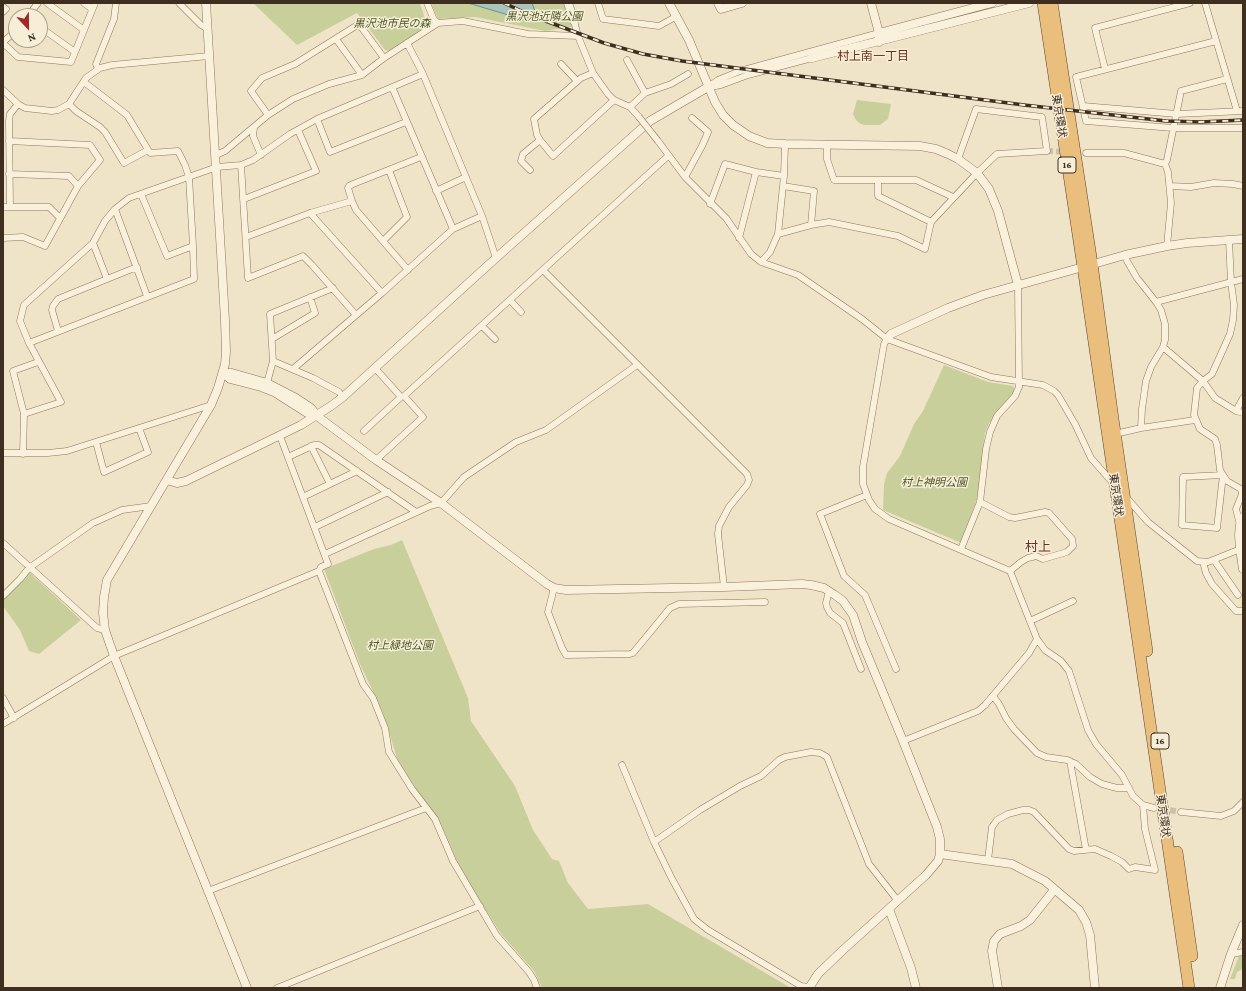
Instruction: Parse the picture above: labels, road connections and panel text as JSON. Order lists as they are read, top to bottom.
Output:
{
  "streets": {
    "highway": ["東京環状", "16"]
  },
  "districts": ["村上南一丁目", "村上"],
  "parks": [
    "黒沢池近隣公園",
    "黒沢池市民の森",
    "村上神明公園",
    "村上緑地公園"
  ],
  "north": "bottom"
}
